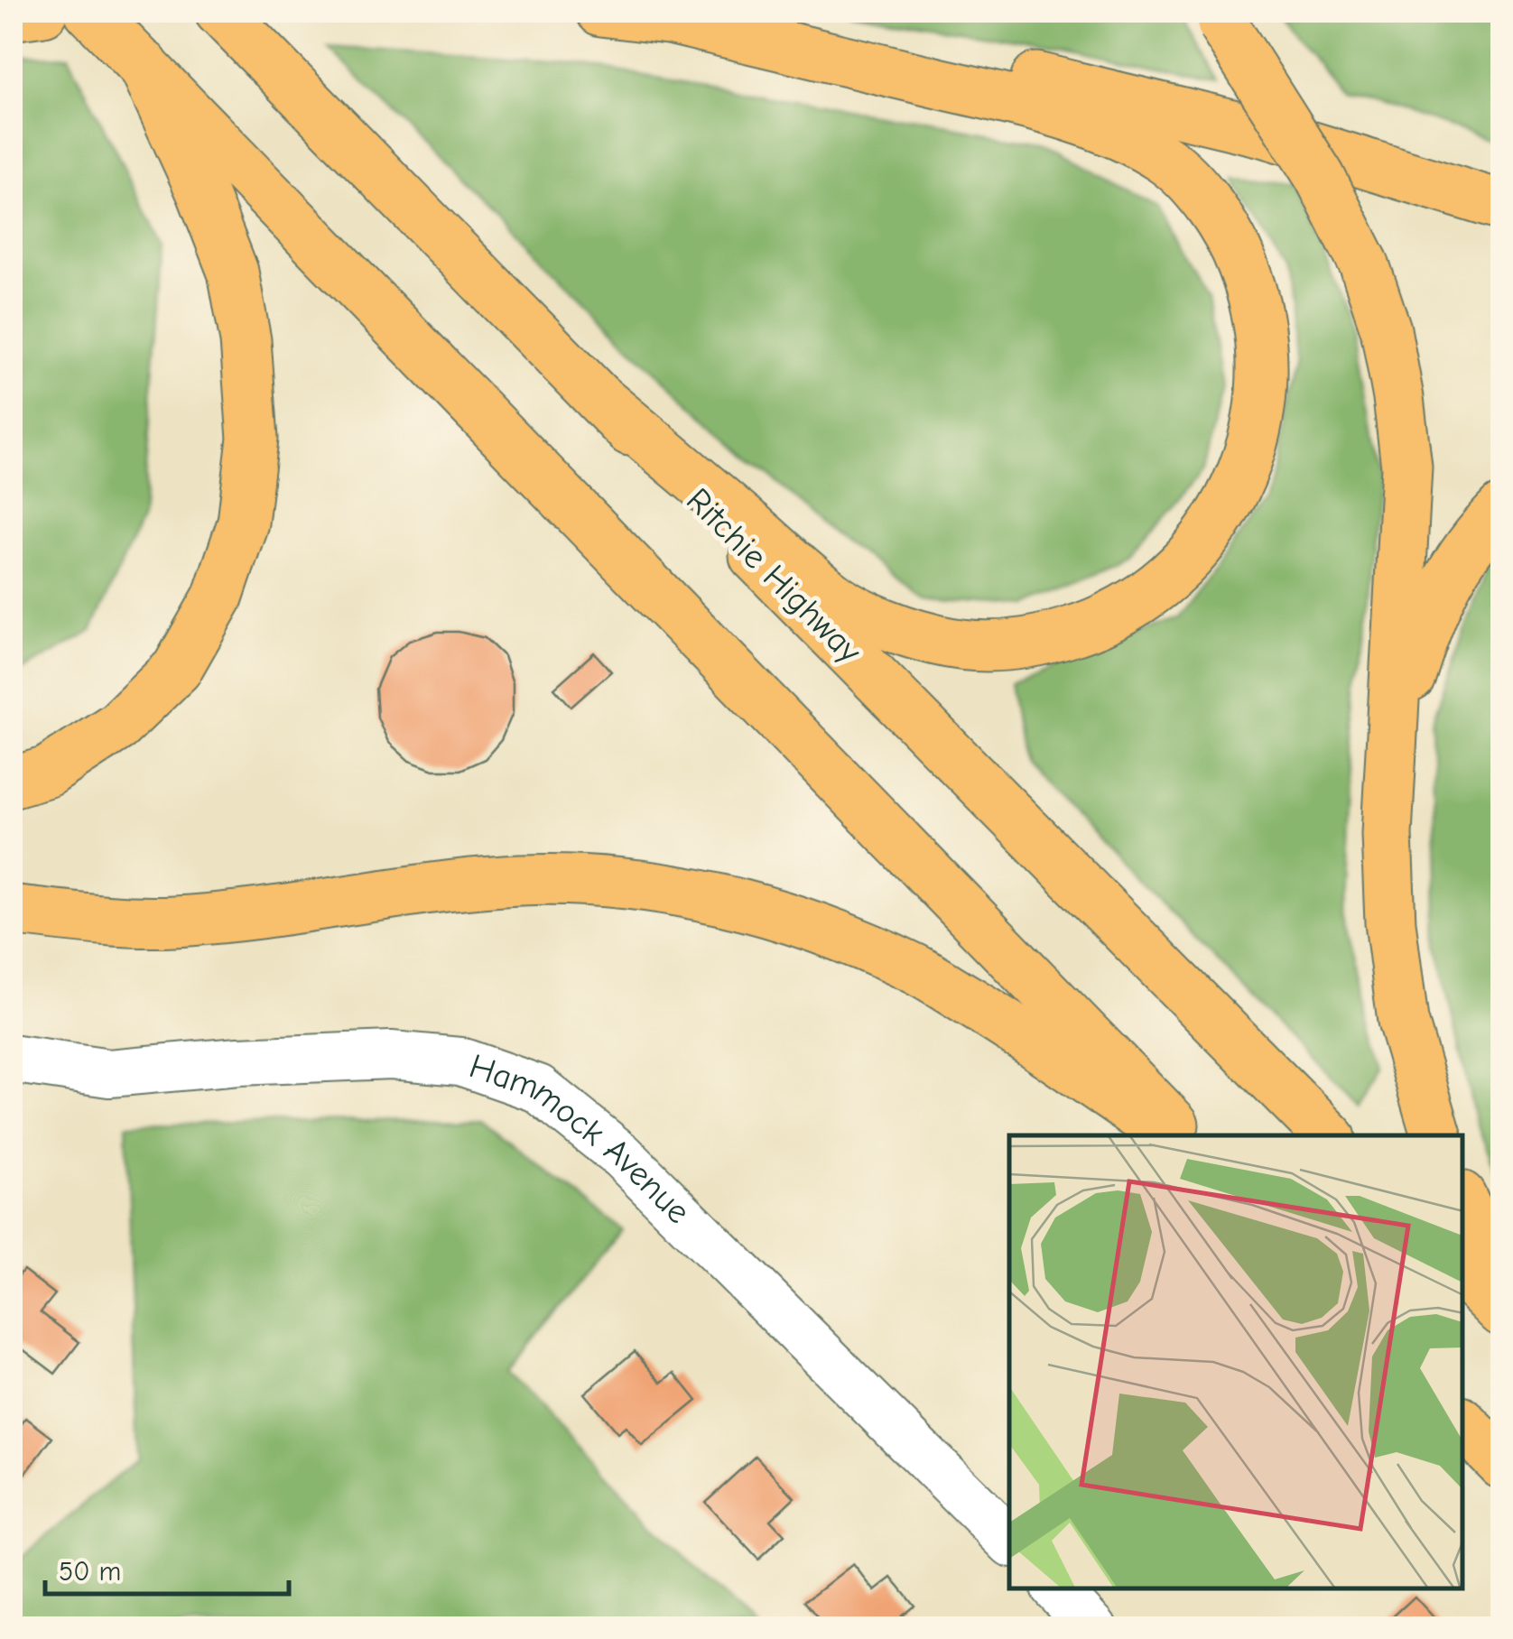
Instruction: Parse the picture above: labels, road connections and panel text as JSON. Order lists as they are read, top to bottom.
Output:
{
  "streets": {
    "main road": ["Ritchie Highway"],
    "street": ["Hammock Avenue"]
  },
  "scale_bar": "50 m"
}
